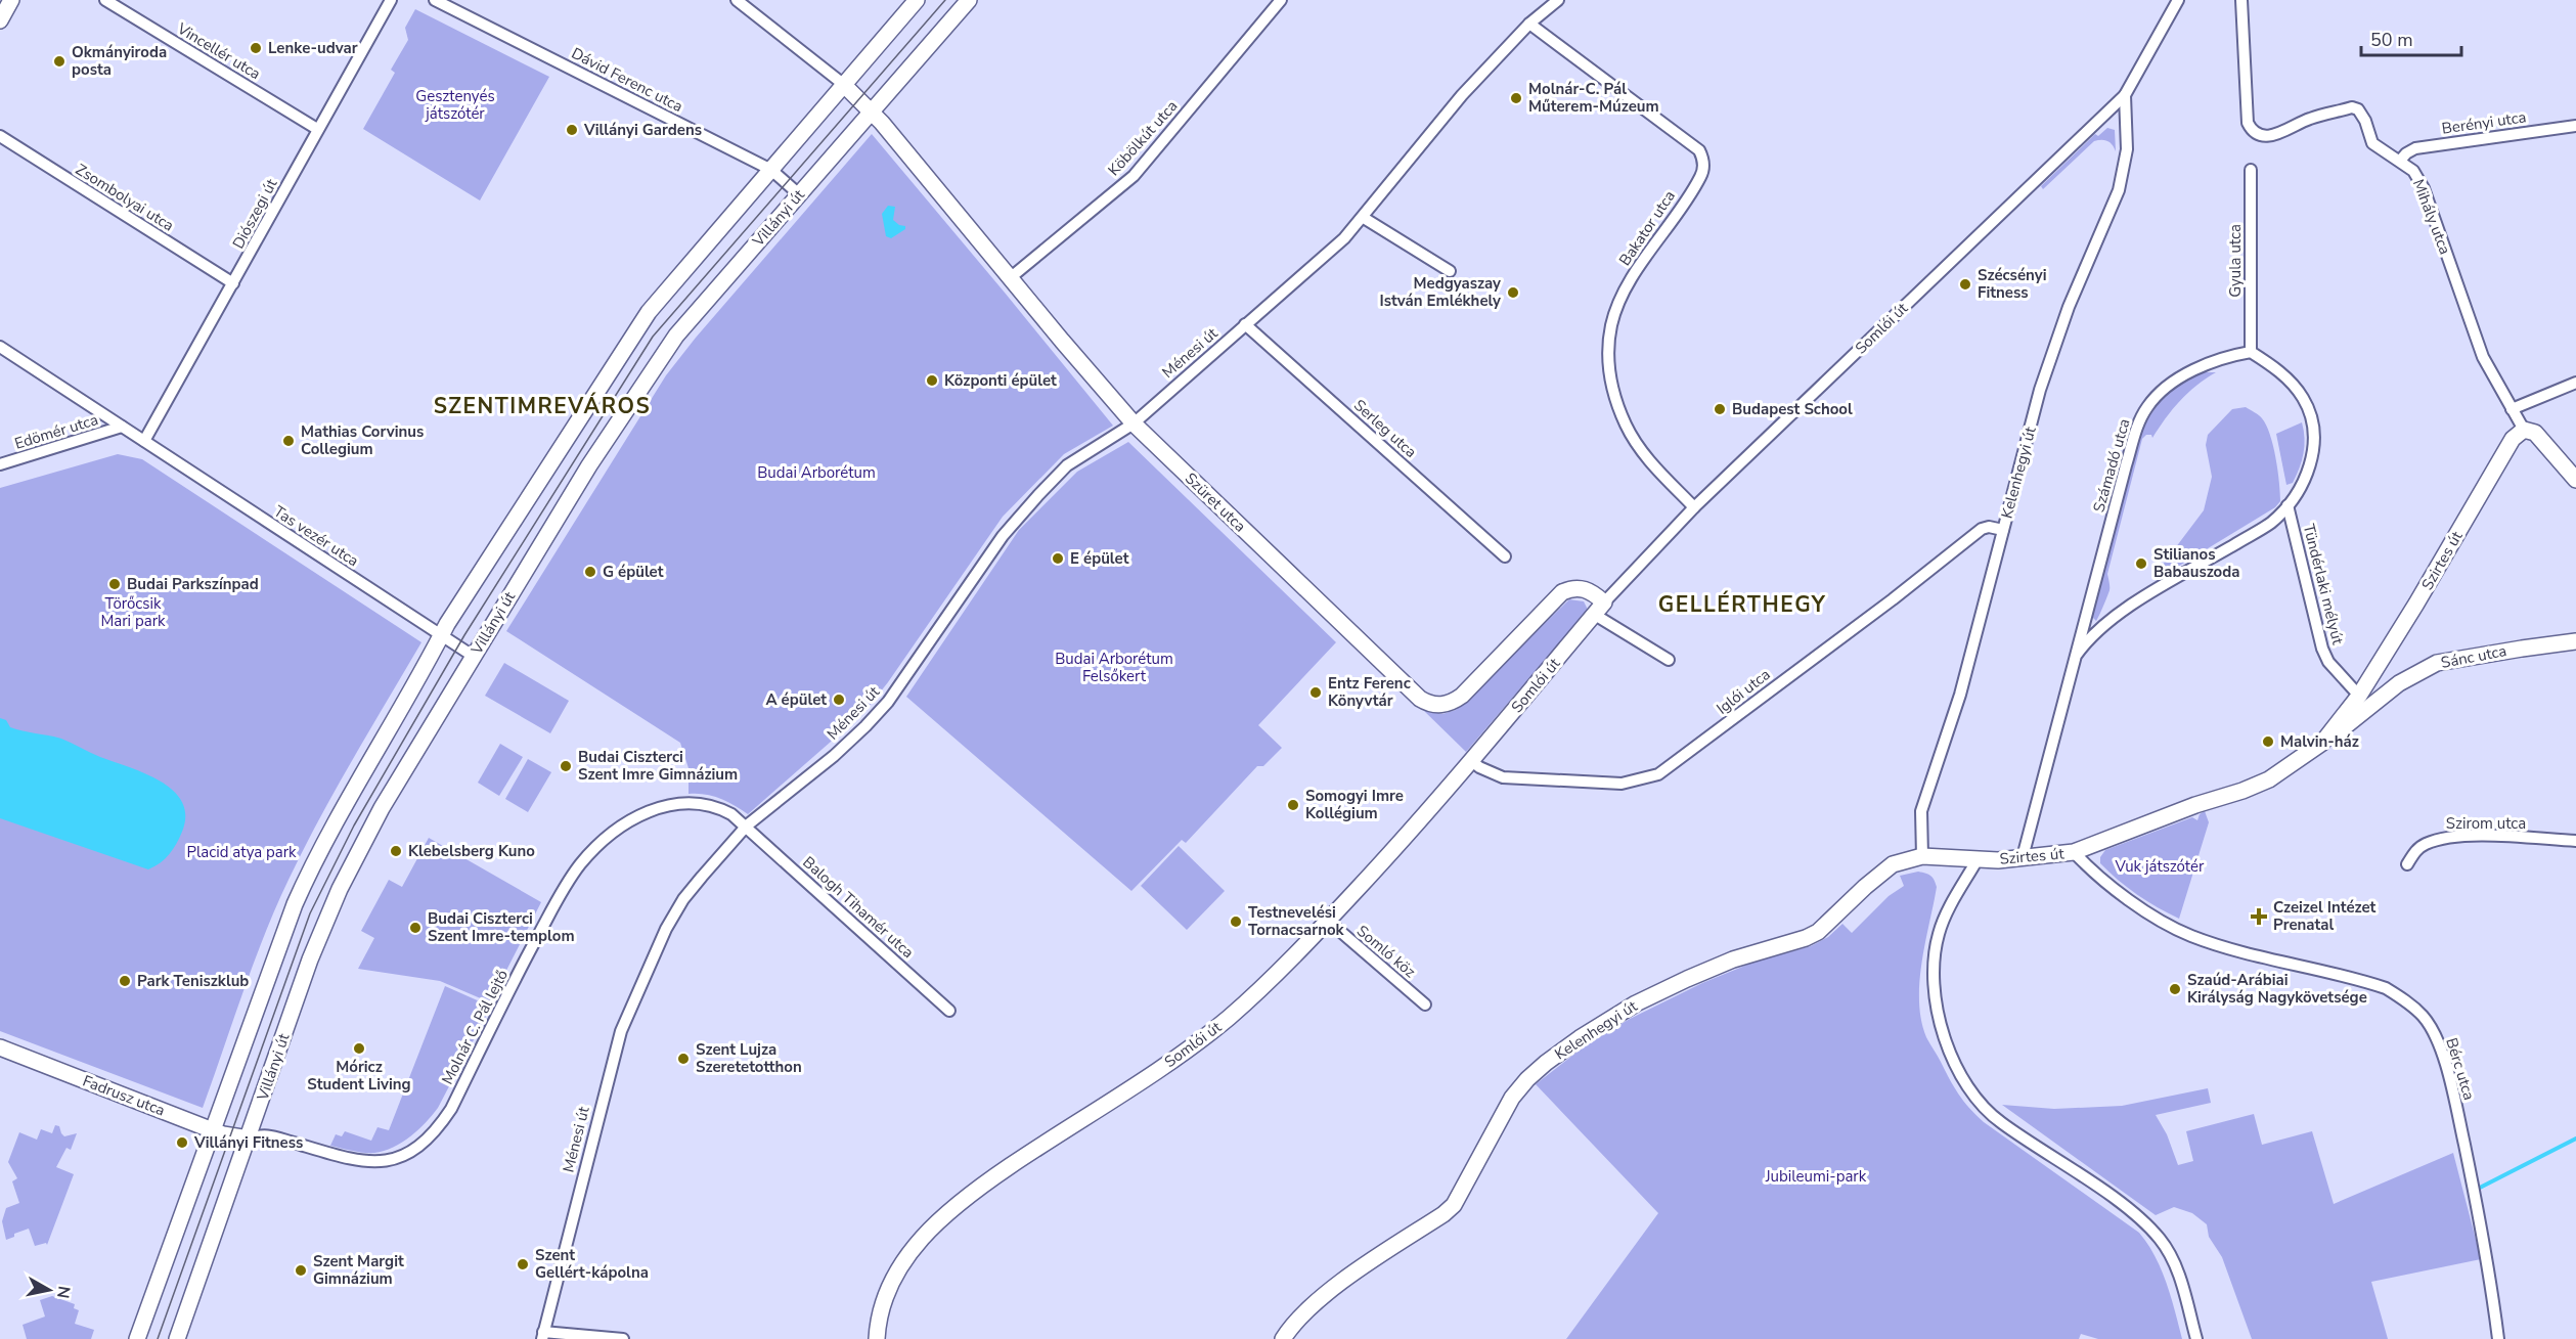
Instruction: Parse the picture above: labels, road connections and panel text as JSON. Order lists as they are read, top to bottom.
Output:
{
  "streets": {
    "street": [
      "Vincellér utca",
      "Dávid Ferenc utca",
      "Berényi utca",
      "Köbölkút utca",
      "Zsombolyai utca",
      "Diószegi út",
      "Mihály utca",
      "Villányi út",
      "Bakator utca",
      "Gyula utca",
      "Somlói út",
      "Ménesi út",
      "Serleg utca",
      "Edömér utca",
      "Számadó utca",
      "Kelenhegyi út",
      "Szüret utca",
      "Tas vezér utca",
      "Szirtes út",
      "Tündérlaki mélyút",
      "Sánc utca",
      "Iglói utca",
      "Szirom utca",
      "Balogh Tihamér utca",
      "Somló köz",
      "Molnár C. Pál lejtő",
      "Bérc utca",
      "Fadrusz utca"
    ]
  },
  "crossings": [
    ["Vincellér utca", "Diószegi út"],
    ["Dávid Ferenc utca", "Villányi út"],
    ["Berényi utca", "Mihály utca"],
    ["Köbölkút utca", "Szüret utca"],
    ["Zsombolyai utca", "Diószegi út"],
    ["Diószegi út", "Tas vezér utca"],
    ["Mihály utca", "Szirtes út"],
    ["Villányi út", "Szüret utca"],
    ["Villányi út", "Tas vezér utca"],
    ["Villányi út", "Molnár C. Pál lejtő"],
    ["Villányi út", "Fadrusz utca"],
    ["Bakator utca", "Somlói út"],
    ["Bakator utca", "Ménesi út"],
    ["Gyula utca", "Számadó utca"],
    ["Somlói út", "Kelenhegyi út"],
    ["Somlói út", "Szüret utca"],
    ["Somlói út", "Iglói utca"],
    ["Somlói út", "Somló köz"],
    ["Ménesi út", "Serleg utca"],
    ["Ménesi út", "Szüret utca"],
    ["Ménesi út", "Balogh Tihamér utca"],
    ["Ménesi út", "Molnár C. Pál lejtő"],
    ["Edömér utca", "Tas vezér utca"],
    ["Számadó utca", "Szirtes út"],
    ["Számadó utca", "Tündérlaki mélyút"],
    ["Kelenhegyi út", "Szirtes út"],
    ["Kelenhegyi út", "Iglói utca"],
    ["Szirtes út", "Tündérlaki mélyút"],
    ["Szirtes út", "Sánc utca"],
    ["Szirtes út", "Bérc utca"],
    ["Balogh Tihamér utca", "Molnár C. Pál lejtő"],
    ["Molnár C. Pál lejtő", "Fadrusz utca"]
  ],
  "districts": ["SZENTIMREVÁROS", "GELLÉRTHEGY"],
  "parks": [
    "Gesztenyés játszótér",
    "Budai Arborétum",
    "Törőcsik Mari park",
    "Budai Arborétum Felsőkert",
    "Placid atya park",
    "Vuk játszótér",
    "Jubileumi-park"
  ],
  "places": {
    "other": [
      "Lenke-udvar",
      "Okmányiroda posta",
      "Molnár-C. Pál Műterem-Múzeum",
      "Villányi Gardens",
      "Szécsényi Fitness",
      "Medgyaszay István Emlékhely",
      "Központi épület",
      "Budapest School",
      "Mathias Corvinus Collegium",
      "E épület",
      "Stilianos Babauszoda",
      "G épület",
      "Budai Parkszínpad",
      "Entz Ferenc Könyvtár",
      "A épület",
      "Malvin-ház",
      "Budai Ciszterci Szent Imre Gimnázium",
      "Somogyi Imre Kollégium",
      "Klebelsberg Kuno",
      "Testnevelési Tornacsarnok",
      "Budai Ciszterci Szent Imre-templom",
      "Park Teniszklub",
      "Szaúd-Arábiai Királyság Nagykövetsége",
      "Móricz Student Living",
      "Szent Lujza Szeretetotthon",
      "Villányi Fitness",
      "Szent Gellért-kápolna",
      "Szent Margit Gimnázium"
    ],
    "health": ["Czeizel Intézet Prenatal"]
  },
  "scale_bar": "50 m",
  "north": "right"
}
